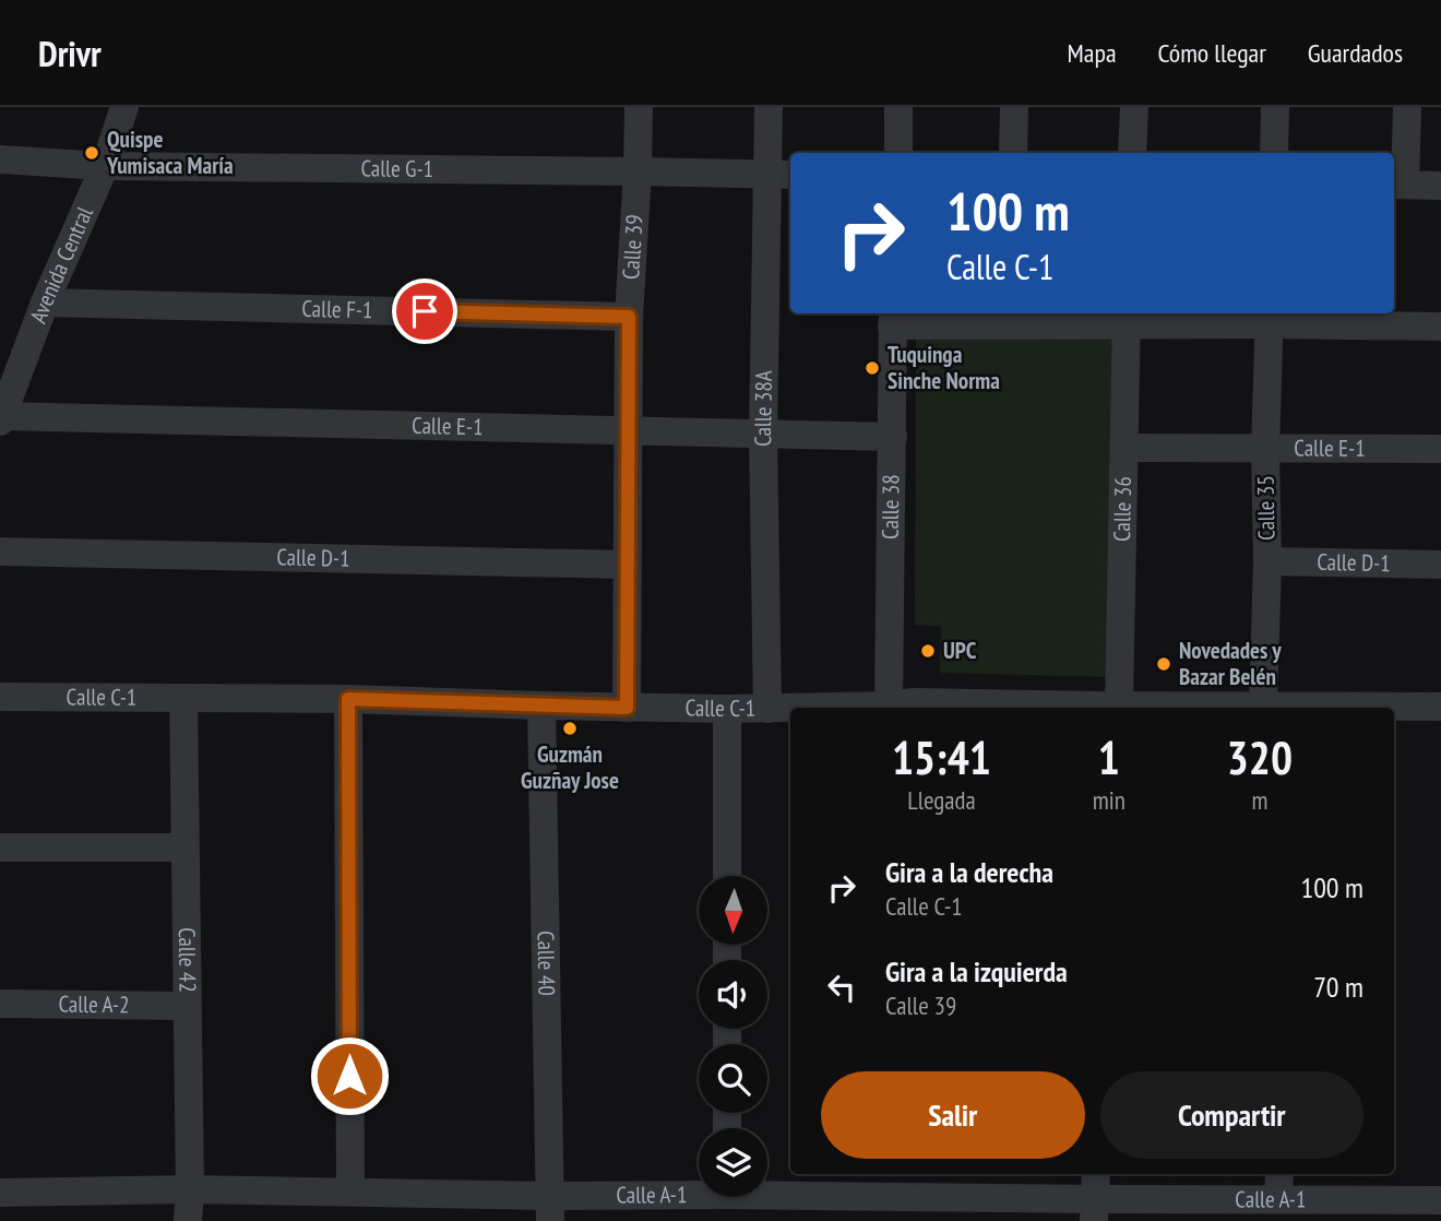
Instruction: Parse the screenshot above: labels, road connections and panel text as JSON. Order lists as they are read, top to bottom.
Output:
{
  "streets": {
    "street": [
      "Calle G-1",
      "Calle 39",
      "Avenida Central",
      "Calle F-1",
      "Calle 38A",
      "Calle E-1",
      "Calle 38",
      "Calle 36",
      "Calle 35",
      "Calle D-1",
      "Calle C-1",
      "Calle 42",
      "Calle 40",
      "Calle A-2",
      "Calle A-1"
    ]
  },
  "crossings": [
    ["Calle G-1", "Calle 39"],
    ["Calle G-1", "Avenida Central"],
    ["Calle G-1", "Calle 38A"],
    ["Calle 39", "Calle F-1"],
    ["Calle 39", "Calle E-1"],
    ["Calle 39", "Calle D-1"],
    ["Calle 39", "Calle C-1"],
    ["Avenida Central", "Calle F-1"],
    ["Avenida Central", "Calle E-1"],
    ["Calle 38A", "Calle E-1"],
    ["Calle 38A", "Calle C-1"],
    ["Calle E-1", "Calle 38"],
    ["Calle E-1", "Calle 36"],
    ["Calle E-1", "Calle 35"],
    ["Calle 38", "Calle C-1"],
    ["Calle 36", "Calle C-1"],
    ["Calle 35", "Calle D-1"],
    ["Calle 35", "Calle C-1"],
    ["Calle C-1", "Calle 42"],
    ["Calle C-1", "Calle 40"],
    ["Calle 42", "Calle A-2"],
    ["Calle 42", "Calle A-1"],
    ["Calle 40", "Calle A-1"]
  ],
  "places": [
    "Quispe Yumisaca María",
    "Tuquinga Sinche Norma",
    "UPC",
    "Novedades y Bazar Belén",
    "Guzmán Guzñay Jose"
  ],
  "north": "bottom",
  "page": {
    "header": "Drivr",
    "nav": ["Mapa", "Cómo llegar", "Guardados"],
    "turn": ["100 m", "Calle C-1"],
    "eta": [
      "15:41",
      "Llegada",
      "1",
      "min",
      "320",
      "m"
    ],
    "list": [
      {
        "name": "Gira a la derecha",
        "note": "Calle C-1",
        "value": "100 m"
      },
      {
        "name": "Gira a la izquierda",
        "note": "Calle 39",
        "value": "70 m"
      }
    ],
    "buttons": ["Salir", "Compartir"]
  }
}
